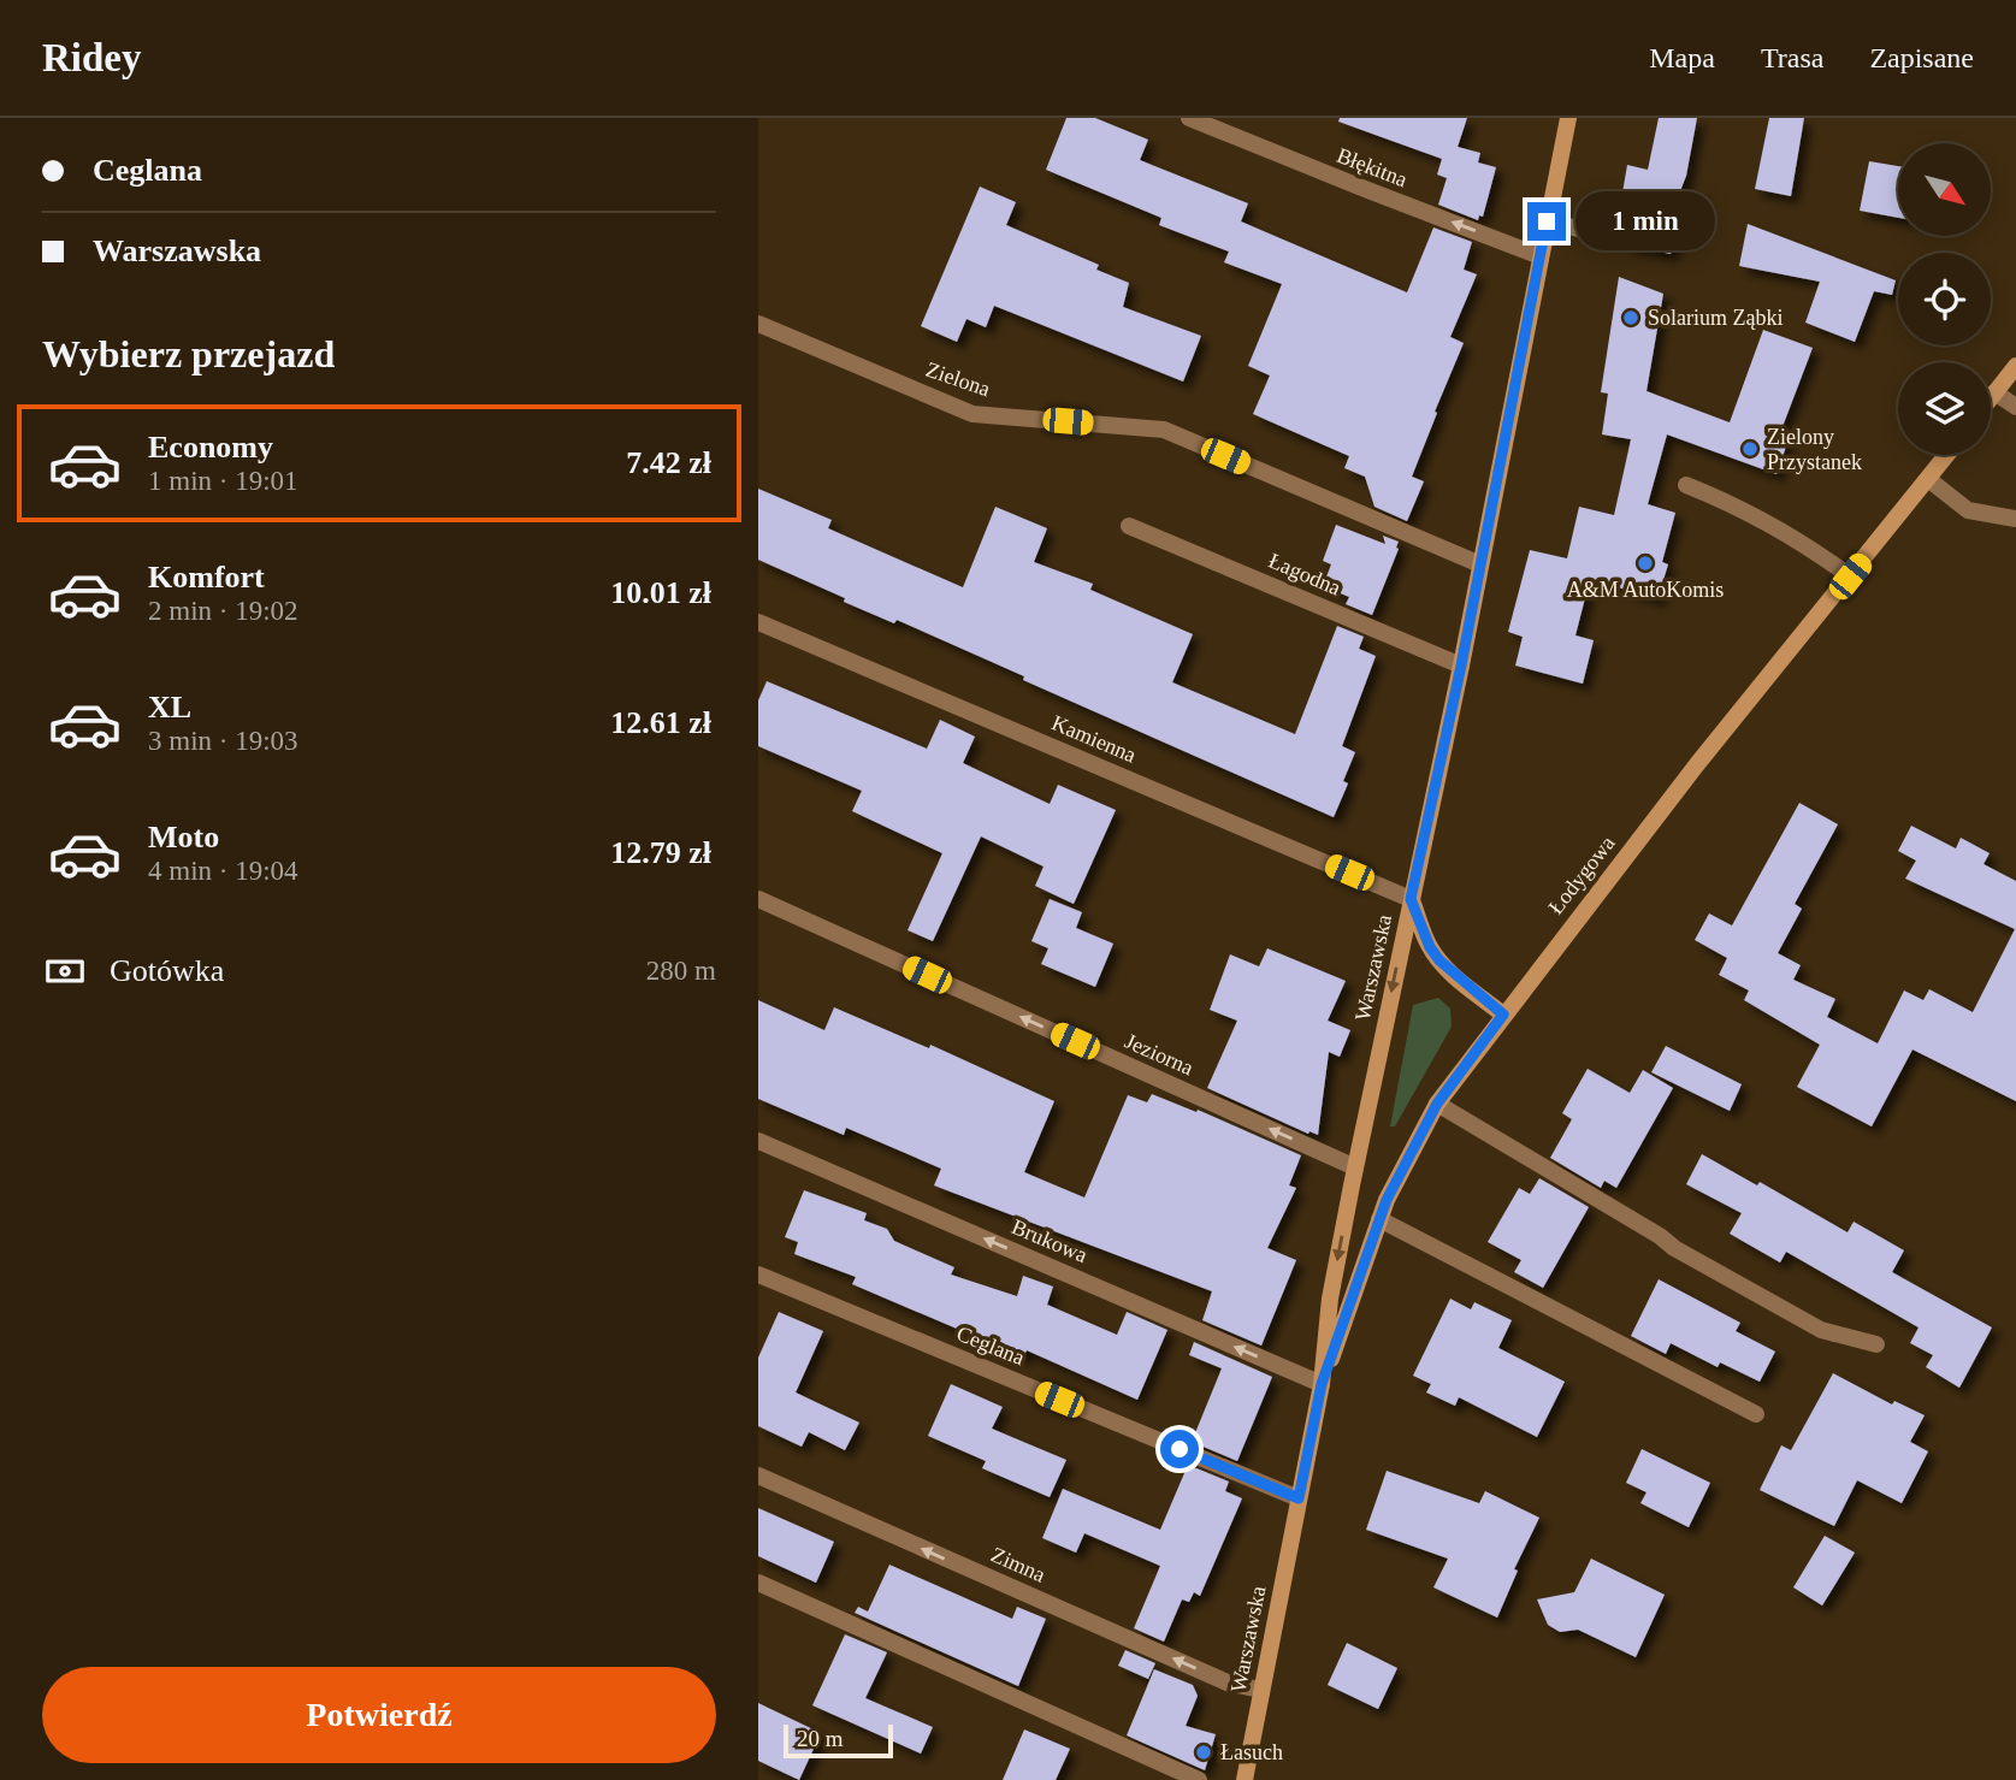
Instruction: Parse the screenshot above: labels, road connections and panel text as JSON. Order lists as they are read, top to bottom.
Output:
{
  "streets": {
    "main road": ["Łodygowa", "Warszawska"],
    "street": [
      "Błękitna",
      "Zielona",
      "Łagodna",
      "Kamienna",
      "Jeziorna",
      "Brukowa",
      "Ceglana",
      "Zimna"
    ]
  },
  "crossings": [
    ["Błękitna", "Warszawska"],
    ["Zielona", "Warszawska"],
    ["Łagodna", "Warszawska"],
    ["Kamienna", "Warszawska"],
    ["Łodygowa", "Warszawska"],
    ["Łodygowa", "Brukowa"],
    ["Warszawska", "Jeziorna"],
    ["Warszawska", "Brukowa"],
    ["Warszawska", "Ceglana"],
    ["Warszawska", "Zimna"]
  ],
  "one_way": ["Błękitna", "Jeziorna", "Brukowa"],
  "places": [
    "Solarium Ząbki",
    "Zielony Przystanek",
    "A&M AutoKomis",
    "Łasuch"
  ],
  "scale_bar": "20 m",
  "north": "bottom right",
  "page": {
    "header": "Ridey",
    "nav": ["Mapa", "Trasa", "Zapisane"],
    "banner": ["Ceglana", "Warszawska"],
    "bubble": "1 min",
    "heading": "Wybierz przejazd",
    "list": [
      {
        "name": "Economy",
        "note": "1 min · 19:01",
        "value": "7.42 zł"
      },
      {
        "name": "Komfort",
        "note": "2 min · 19:02",
        "value": "10.01 zł"
      },
      {
        "name": "XL",
        "note": "3 min · 19:03",
        "value": "12.61 zł"
      },
      {
        "name": "Moto",
        "note": "4 min · 19:04",
        "value": "12.79 zł"
      }
    ],
    "pay": ["Gotówka", "280 m"],
    "buttons": "Potwierdź",
    "scale": "20 m"
  }
}
